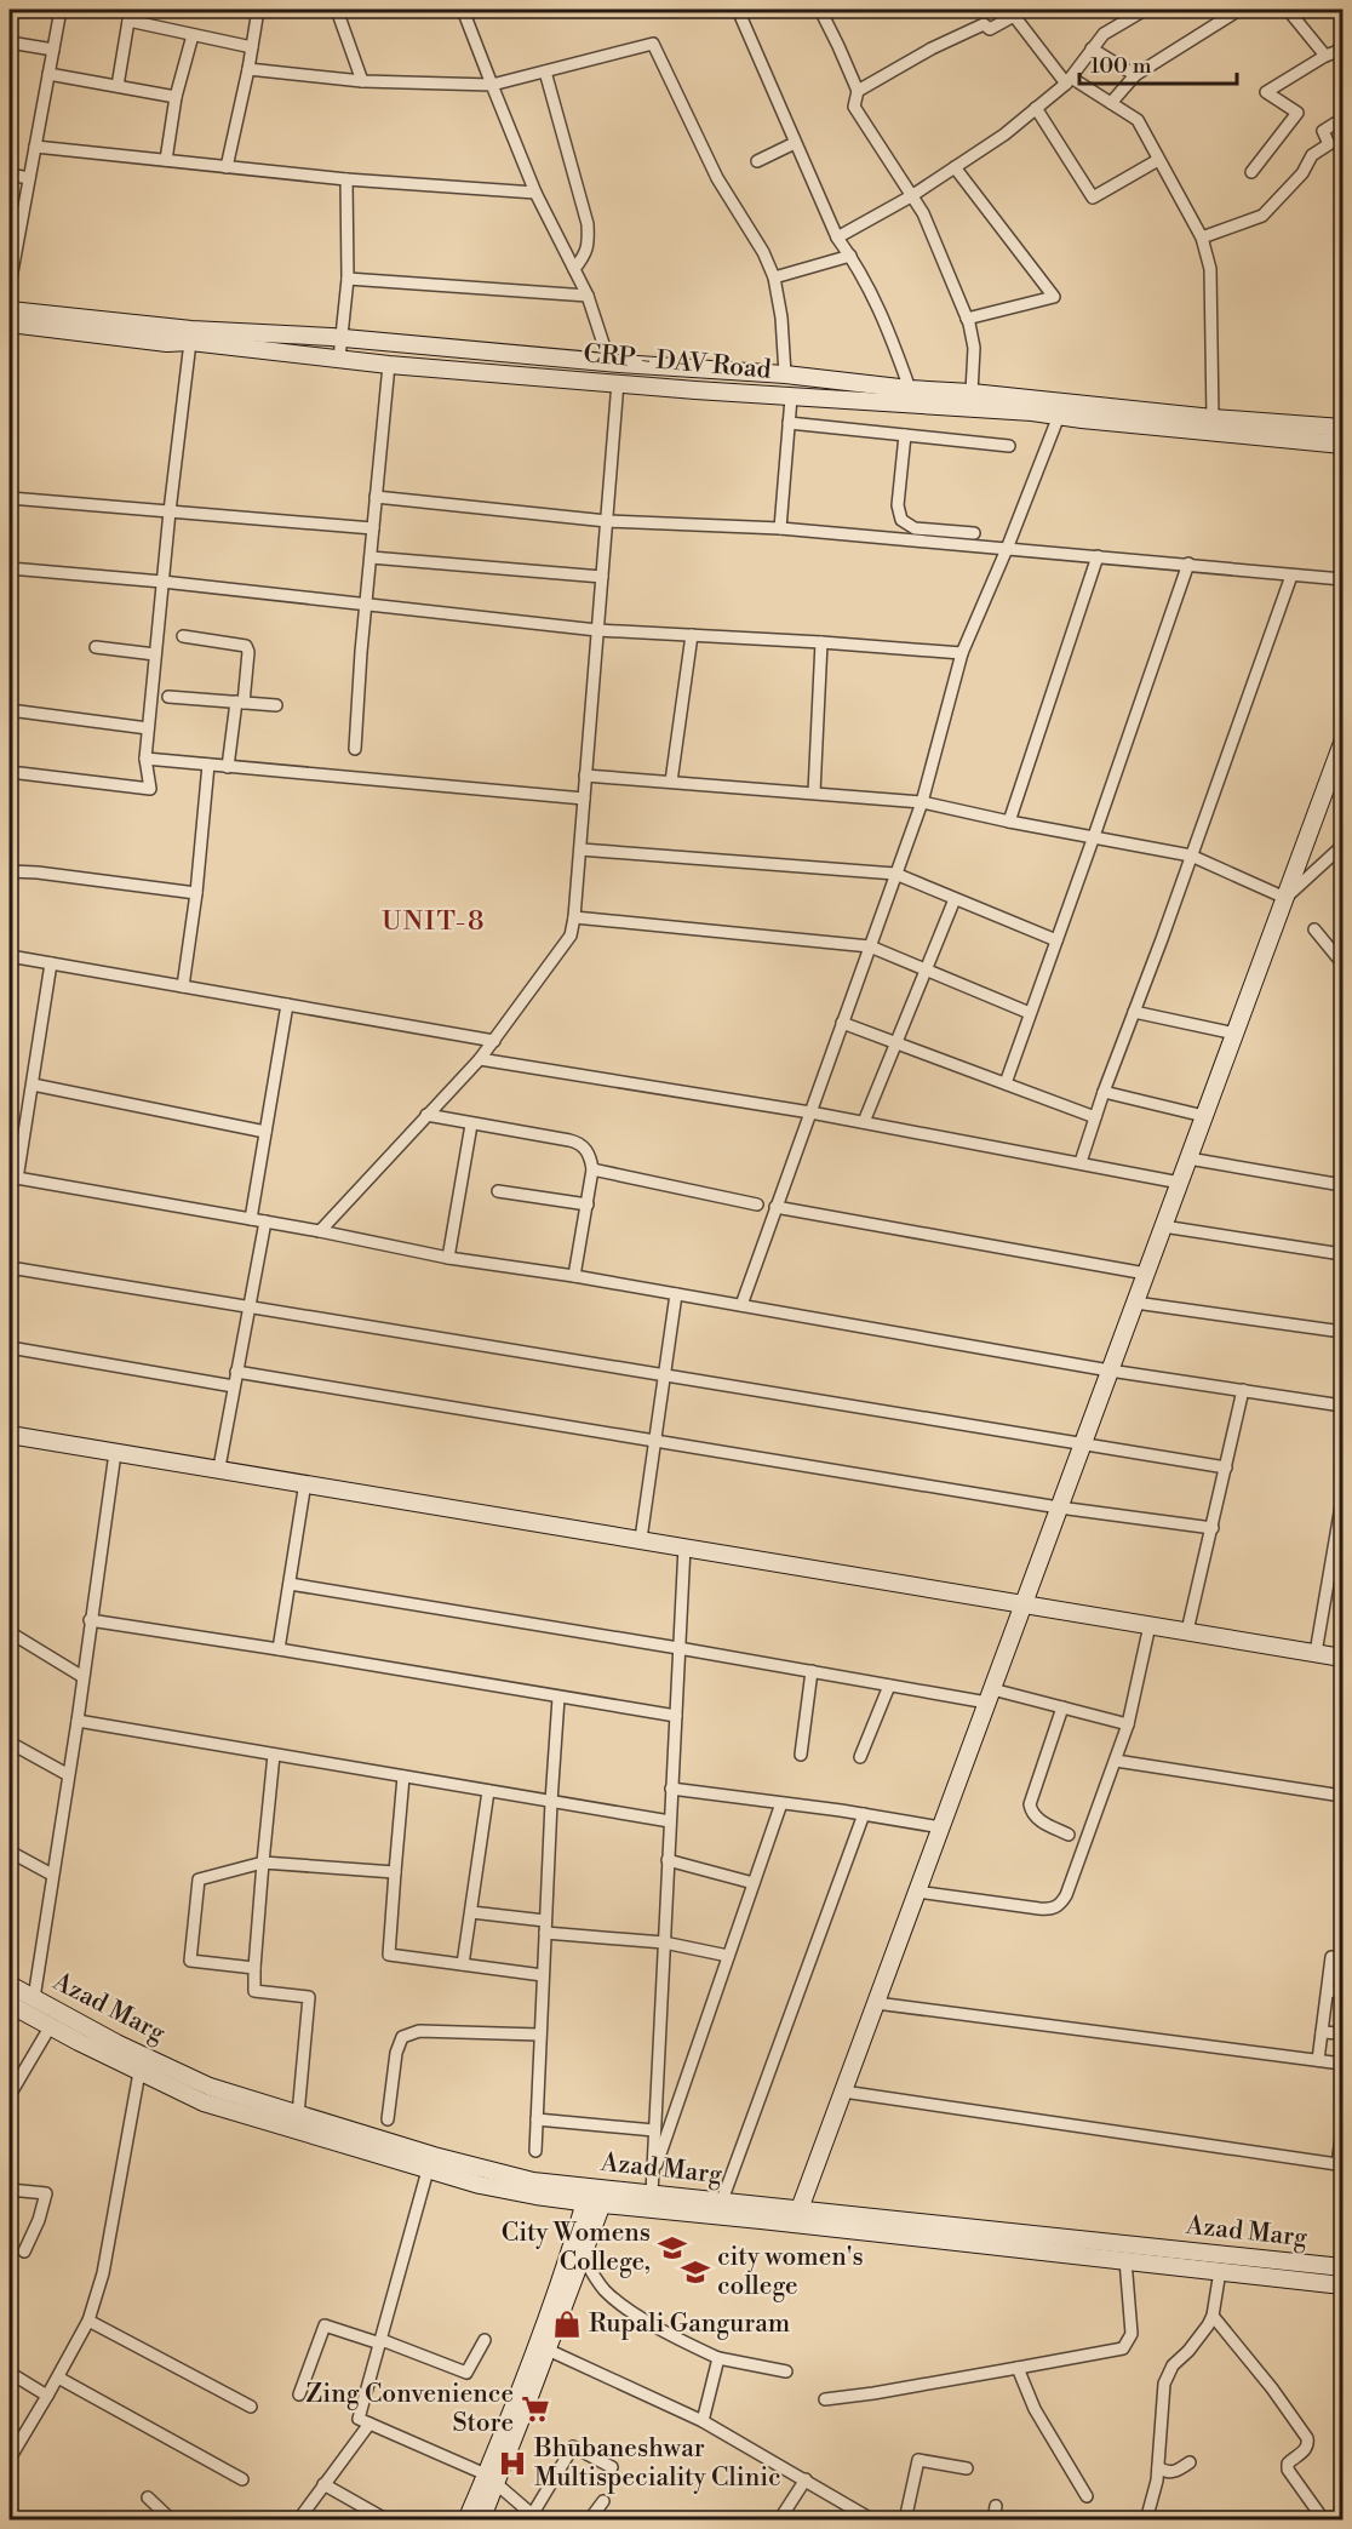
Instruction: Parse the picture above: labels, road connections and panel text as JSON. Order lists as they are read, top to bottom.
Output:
{
  "streets": {
    "street": ["CRP - DAV Road", "Azad Marg"]
  },
  "districts": ["UNIT-8"],
  "places": {
    "school or university": ["City Womens College,", "city women's college"],
    "shop": ["Rupali Ganguram"],
    "supermarket": ["Zing Convenience Store"],
    "hospital": ["Bhubaneshwar Multispeciality Clinic"]
  },
  "scale_bar": "100 m"
}
